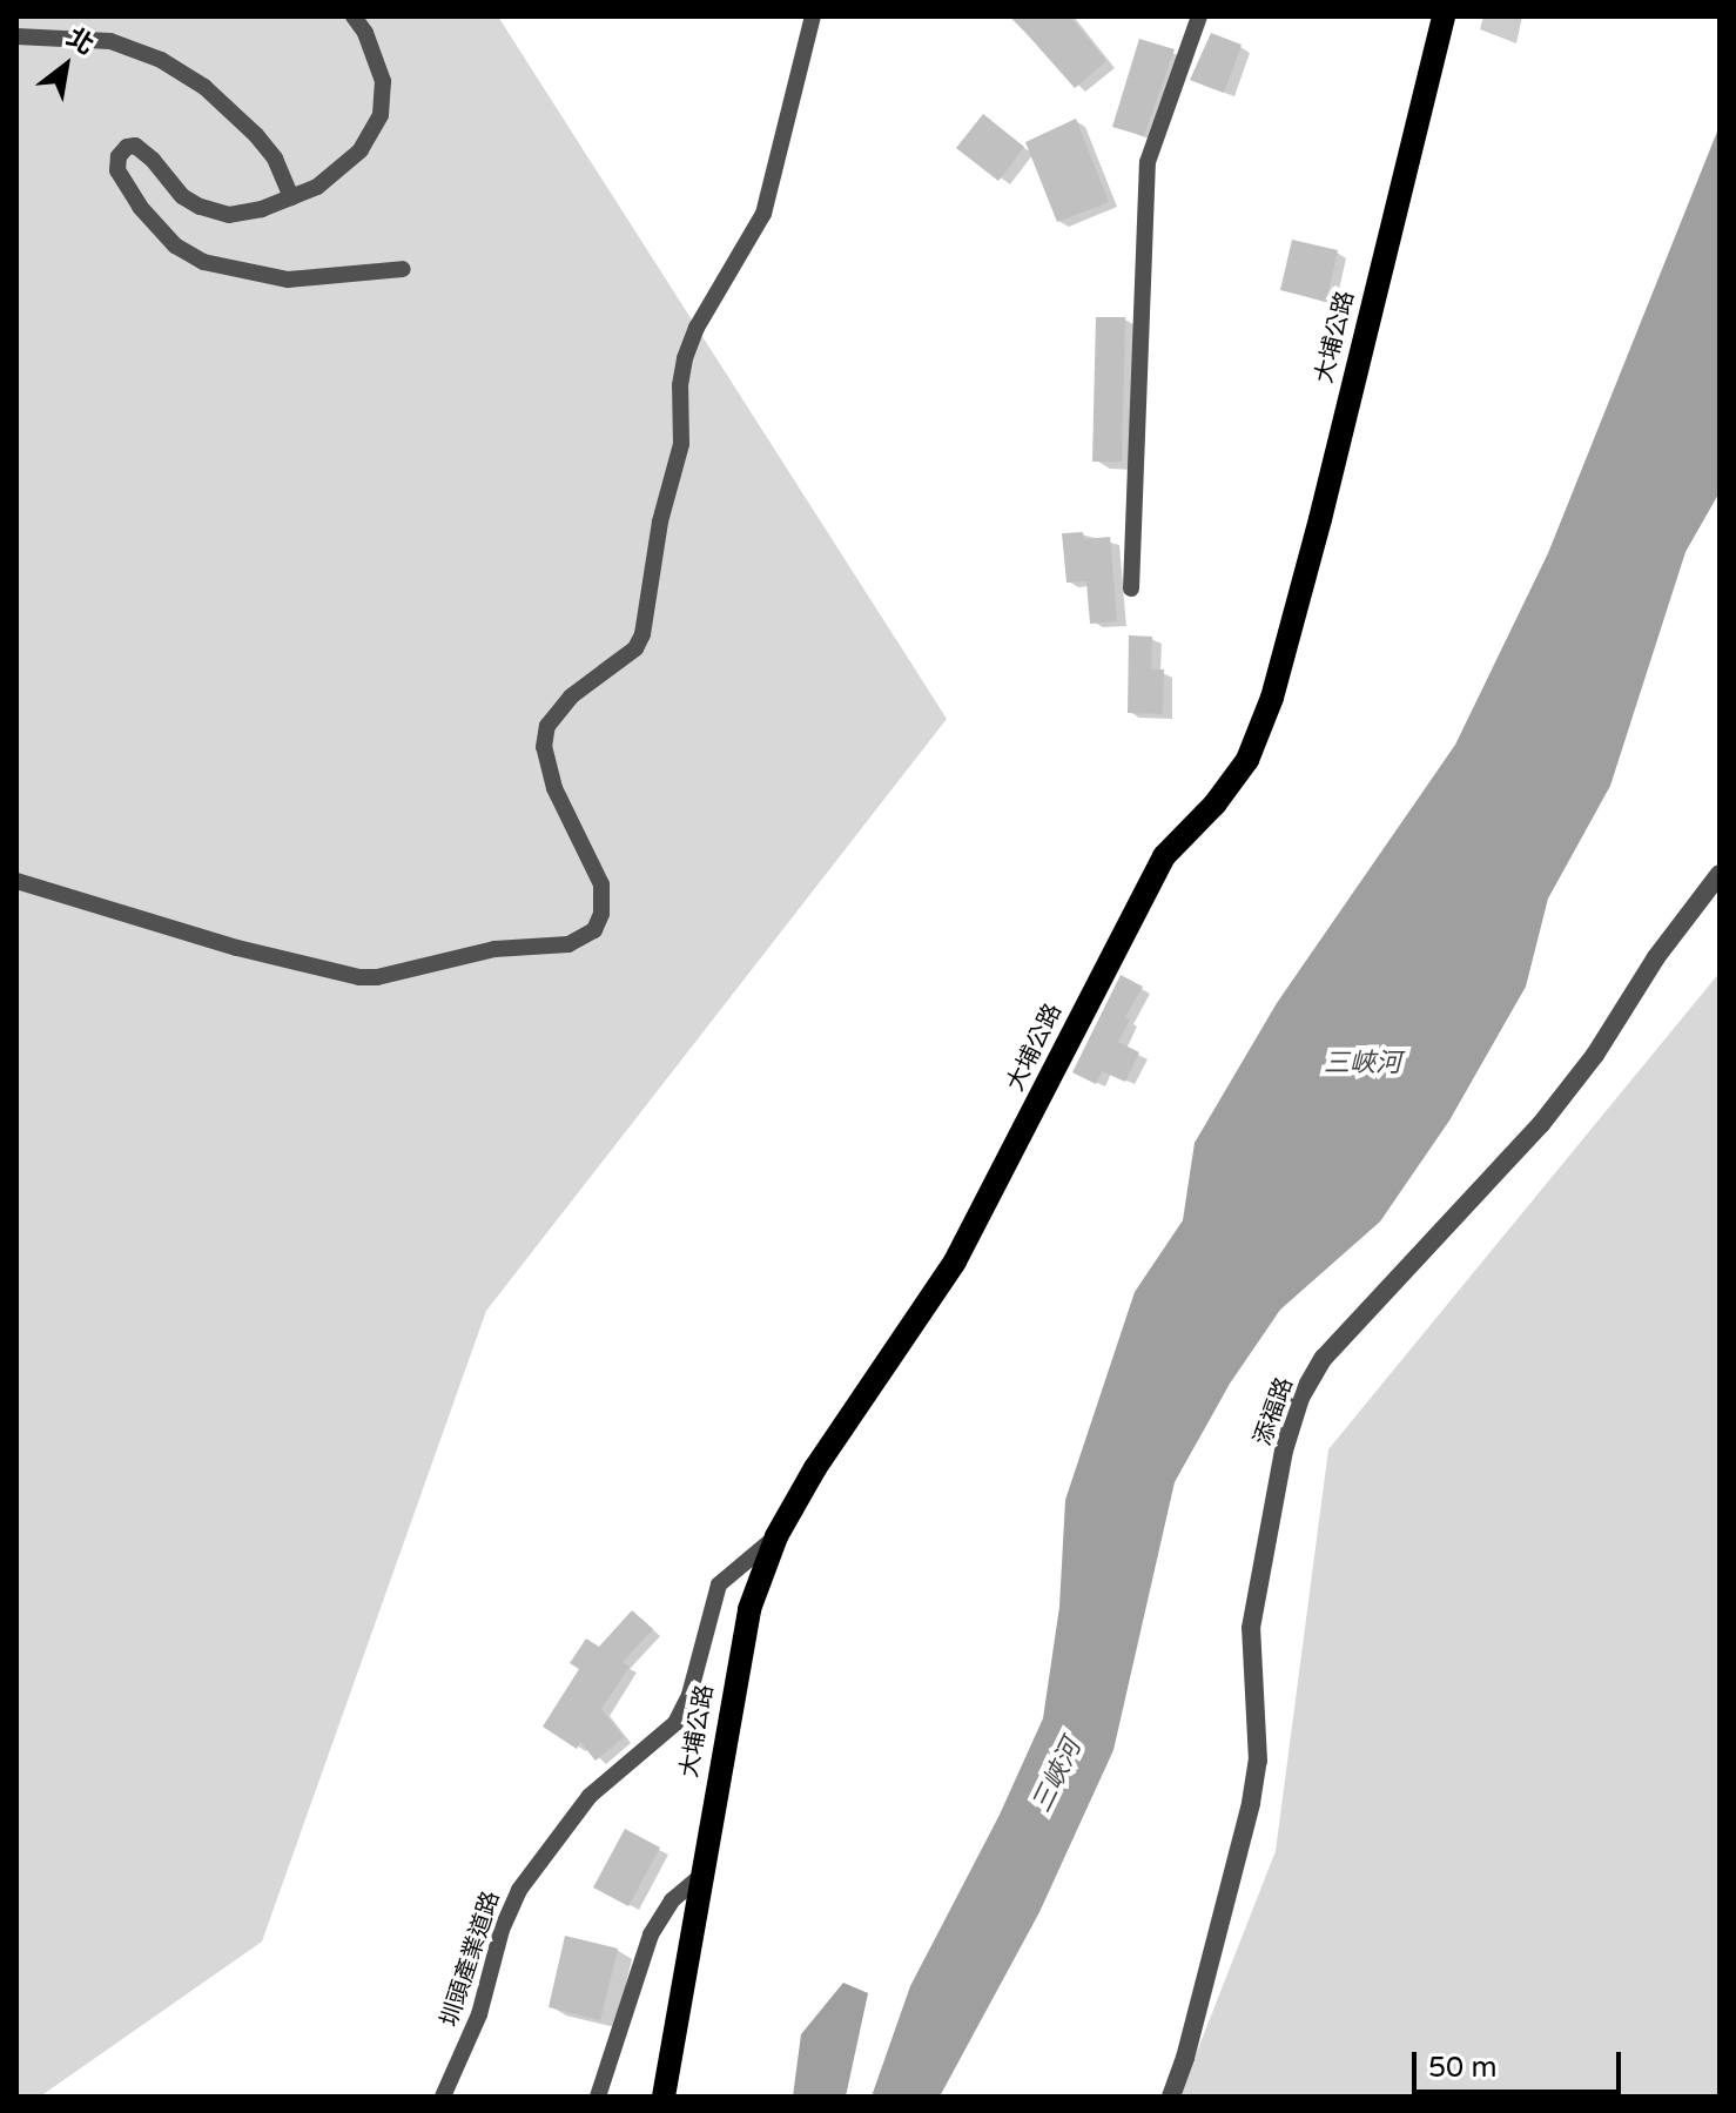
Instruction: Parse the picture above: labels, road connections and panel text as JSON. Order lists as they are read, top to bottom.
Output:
{
  "streets": {
    "main road": ["大埔公路"],
    "street": ["添福路"],
    "lane": ["圳頭產業道路"]
  },
  "crossings": [
    ["大埔公路", "圳頭產業道路"]
  ],
  "water": ["三峽河"],
  "scale_bar": "50 m",
  "north": "top right"
}
